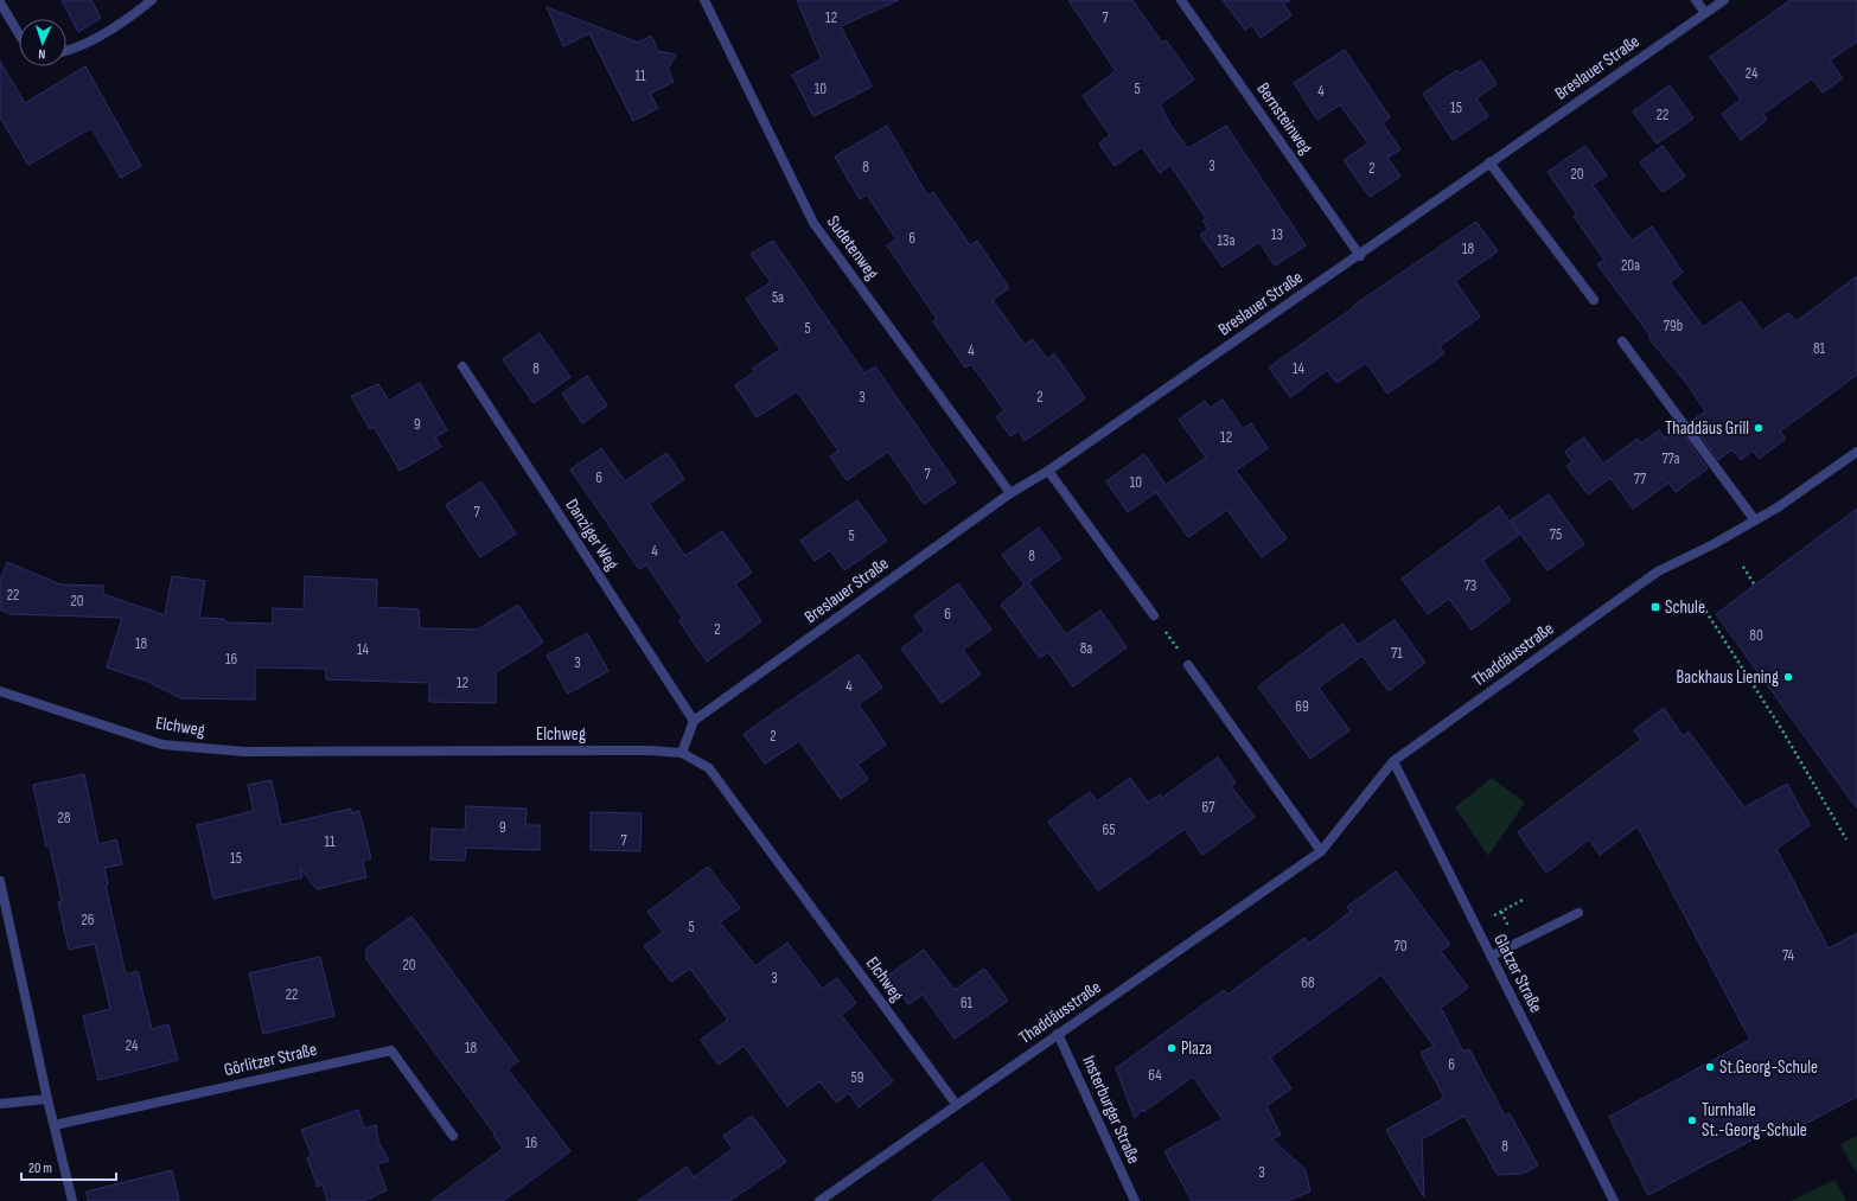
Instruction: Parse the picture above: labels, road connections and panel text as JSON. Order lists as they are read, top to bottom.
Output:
{
  "streets": {
    "street": [
      "Breslauer Straße",
      "Bernsteinweg",
      "Sudetenweg",
      "Danziger Weg",
      "Thaddäusstraße",
      "Elchweg",
      "Glatzer Straße",
      "Görlitzer Straße",
      "Insterburger Straße"
    ]
  },
  "crossings": [
    ["Breslauer Straße", "Bernsteinweg"],
    ["Breslauer Straße", "Sudetenweg"],
    ["Breslauer Straße", "Danziger Weg"],
    ["Thaddäusstraße", "Elchweg"],
    ["Thaddäusstraße", "Glatzer Straße"],
    ["Thaddäusstraße", "Insterburger Straße"]
  ],
  "places": {
    "other": [
      "Thaddäus Grill",
      "Backhaus Liening",
      "Plaza",
      "St.Georg-Schule",
      "Turnhalle St.-Georg-Schule"
    ],
    "transit": ["Schule"]
  },
  "house_numbers": [
    "12",
    "7",
    "24",
    "11",
    "10",
    "5",
    "4",
    "15",
    "22",
    "3",
    "8",
    "2",
    "20",
    "13",
    "6",
    "13a",
    "18",
    "20a",
    "5a",
    "79b",
    "5",
    "81",
    "4",
    "8",
    "14",
    "3",
    "2",
    "9",
    "12",
    "77a",
    "7",
    "6",
    "77",
    "10",
    "7",
    "75",
    "5",
    "4",
    "8",
    "73",
    "22",
    "20",
    "6",
    "2",
    "80",
    "18",
    "8a",
    "14",
    "71",
    "16",
    "3",
    "12",
    "4",
    "69",
    "2",
    "67",
    "28",
    "9",
    "65",
    "7",
    "11",
    "15",
    "26",
    "5",
    "70",
    "74",
    "20",
    "3",
    "68",
    "22",
    "61",
    "24",
    "18",
    "6",
    "64",
    "59",
    "16",
    "8",
    "3"
  ],
  "scale_bar": "20 m",
  "north": "bottom"
}
